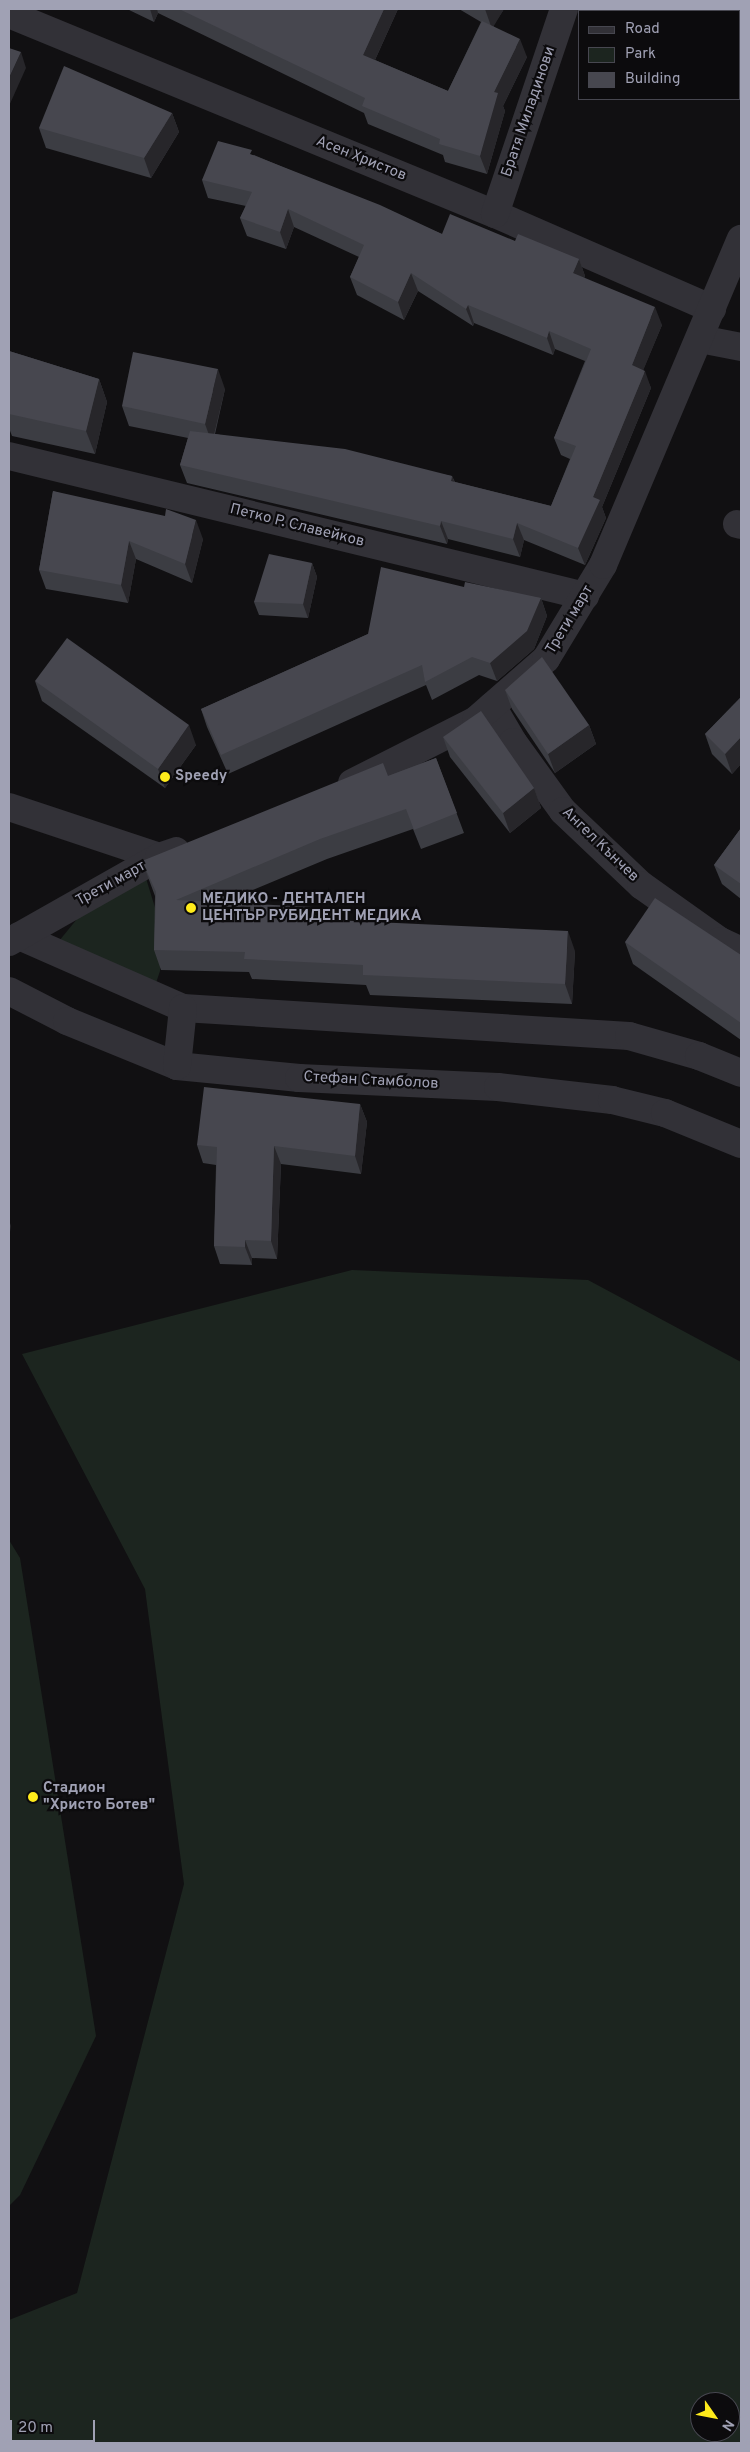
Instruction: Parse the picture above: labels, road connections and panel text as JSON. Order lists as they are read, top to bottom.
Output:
{
  "streets": {
    "street": [
      "Братя Миладинови",
      "Асен Христов",
      "Петко Р. Славейков",
      "Трети март",
      "Ангел Кънчев",
      "Стефан Стамболов"
    ]
  },
  "crossings": [
    ["Братя Миладинови", "Асен Христов"],
    ["Асен Христов", "Трети март"],
    ["Петко Р. Славейков", "Трети март"],
    ["Трети март", "Ангел Кънчев"]
  ],
  "places": ["Speedy", "МЕДИКО - ДЕНТАЛЕН ЦЕНТЪР РУБИДЕНТ МЕДИКА", "Стадион \"Христо Ботев\""],
  "legend": ["Road", "Park", "Building"],
  "scale_bar": "20 m",
  "north": "bottom right"
}
